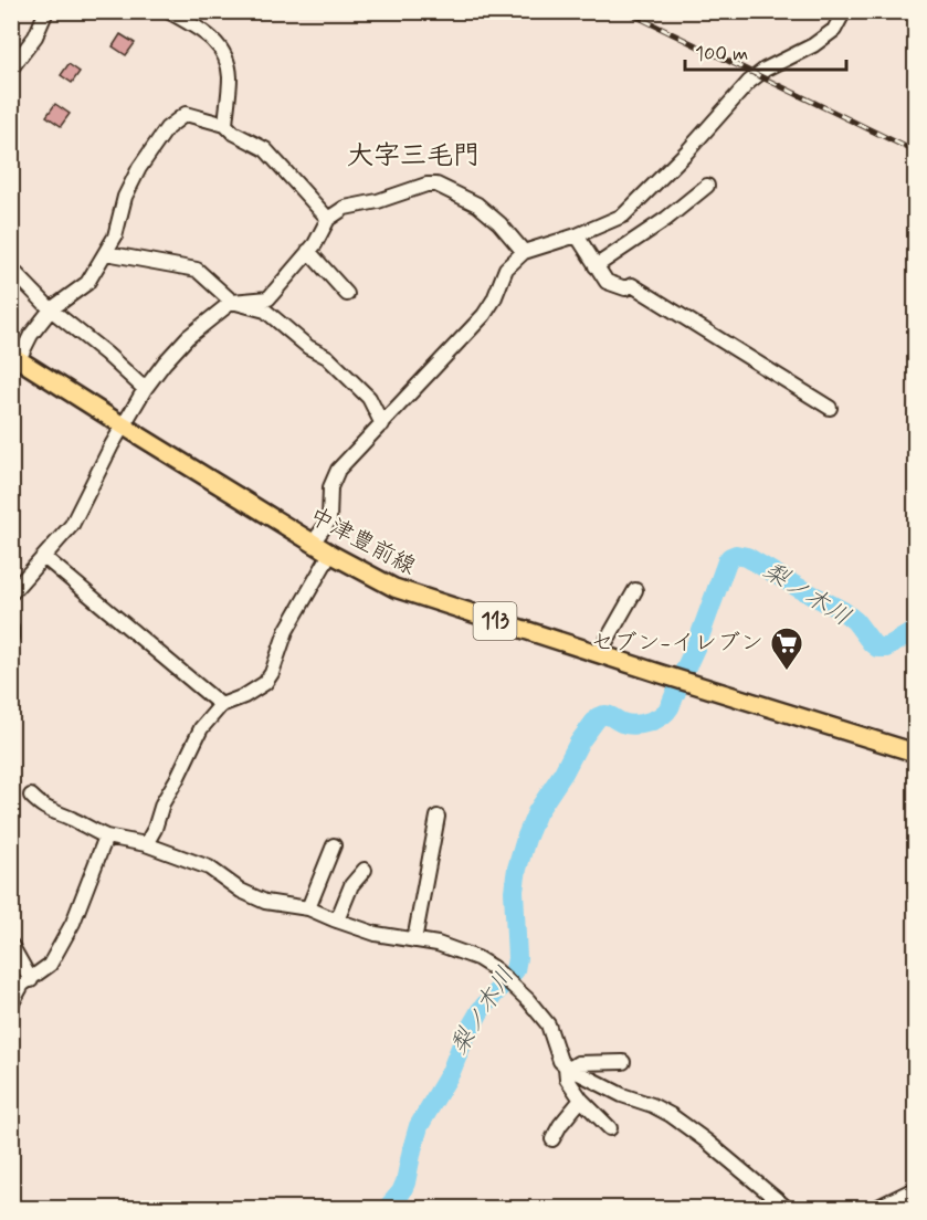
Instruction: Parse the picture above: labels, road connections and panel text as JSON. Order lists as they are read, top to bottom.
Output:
{
  "streets": {
    "main road": ["中津豊前線", "113"]
  },
  "districts": ["大字三毛門"],
  "water": ["梨ノ木川"],
  "places": {
    "supermarket": ["セブン-イレブン"]
  },
  "scale_bar": "100 m"
}
